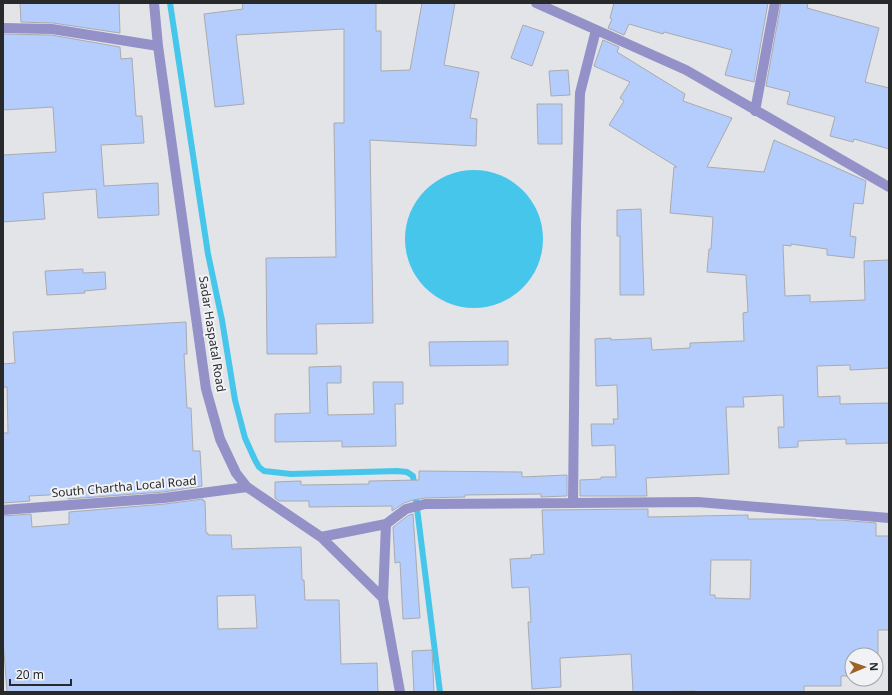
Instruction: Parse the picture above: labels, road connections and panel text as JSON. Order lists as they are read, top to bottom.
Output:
{
  "streets": {
    "street": ["Sadar Haspatal Road", "South Chartha Local Road"]
  },
  "crossings": [
    ["Sadar Haspatal Road", "South Chartha Local Road"]
  ],
  "scale_bar": "20 m",
  "north": "right"
}
